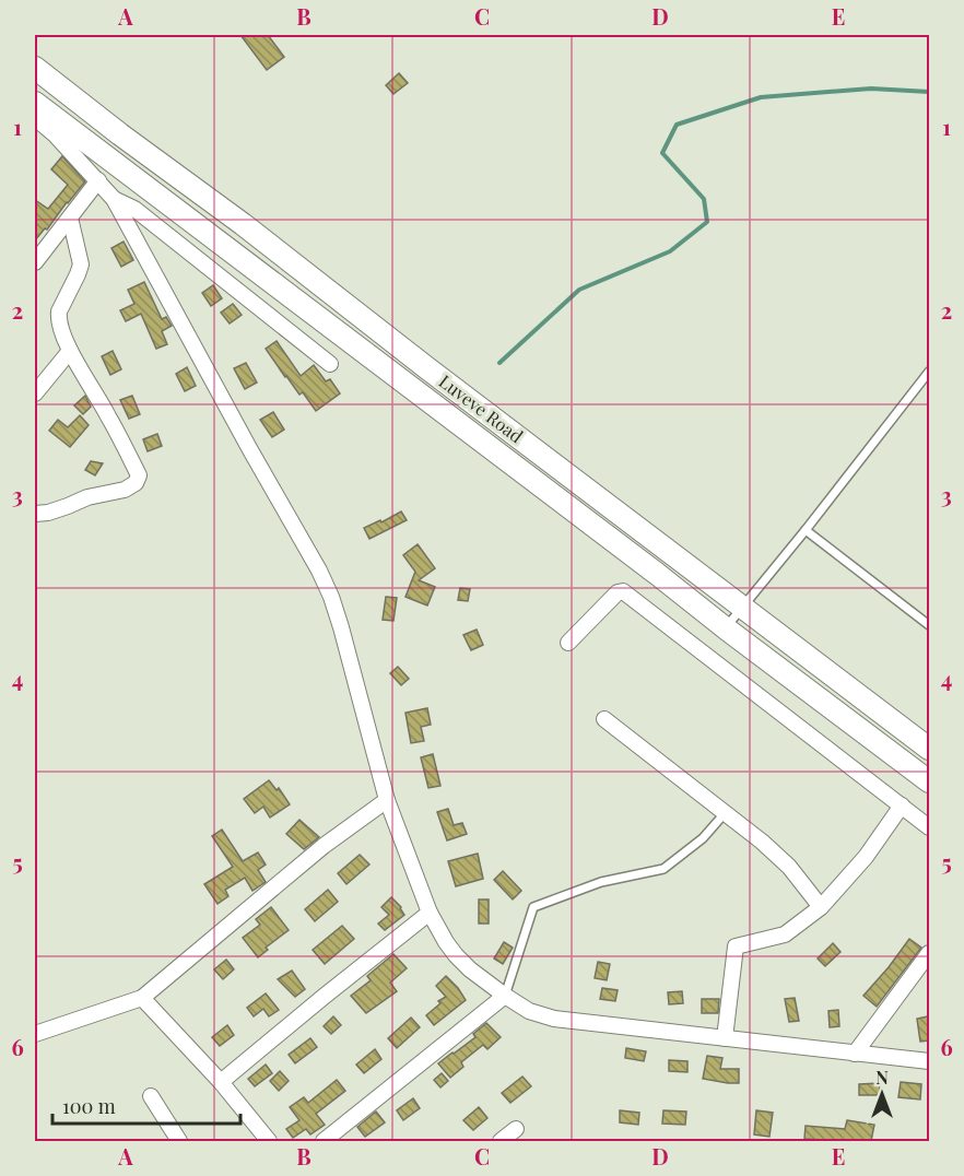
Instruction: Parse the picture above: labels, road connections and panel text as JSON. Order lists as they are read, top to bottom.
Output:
{
  "streets": {
    "street": ["Luveve Road"]
  },
  "scale_bar": "100 m",
  "north": "top",
  "grid": {
    "columns": [
      "A",
      "B",
      "C",
      "D",
      "E"
    ],
    "rows": [
      "1",
      "2",
      "3",
      "4",
      "5",
      "6"
    ]
  }
}
